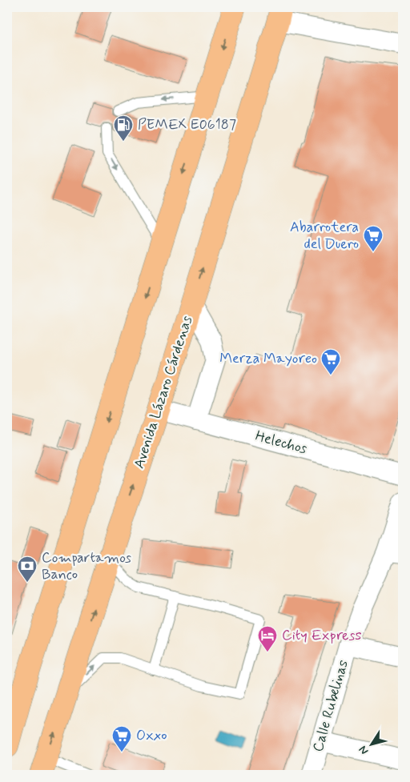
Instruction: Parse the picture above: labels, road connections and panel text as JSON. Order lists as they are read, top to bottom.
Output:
{
  "streets": {
    "main road": ["Avenida Lázaro Cárdenas"],
    "street": ["Helechos", "Calle Rubelinas"]
  },
  "crossings": [
    ["Avenida Lázaro Cárdenas", "Helechos"]
  ],
  "places": {
    "fuel station": ["PEMEX E06187"],
    "supermarket": ["Abarrotera del Duero", "Merza Mayoreo", "Oxxo"],
    "bank": ["Compartamos Banco"],
    "hotel": ["City Express"]
  },
  "north": "bottom left"
}
